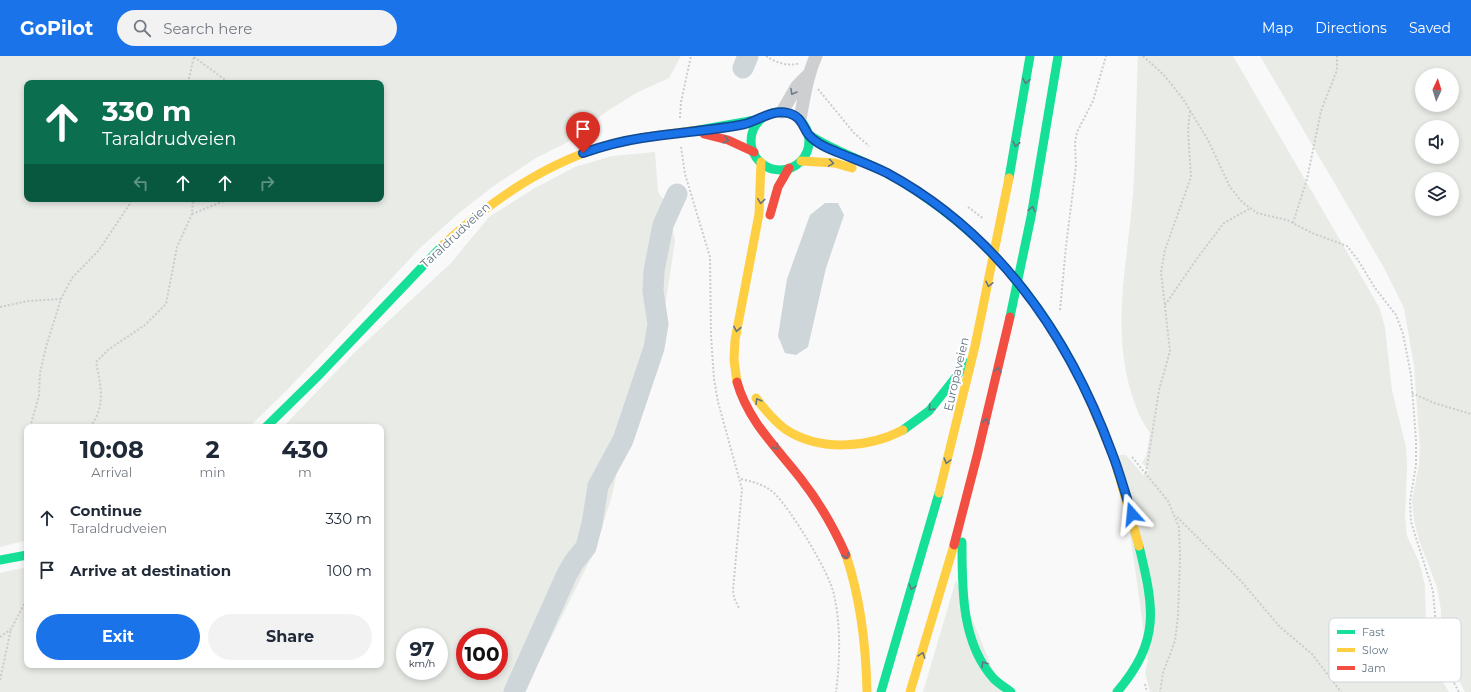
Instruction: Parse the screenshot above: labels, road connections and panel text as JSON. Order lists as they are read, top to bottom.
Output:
{
  "streets": {
    "main road": ["Taraldrudveien", "Europaveien"]
  },
  "legend": ["Fast", "Slow", "Jam"],
  "north": "top",
  "page": {
    "header": "GoPilot",
    "search": "Search here",
    "nav": ["Map", "Directions", "Saved"],
    "turn": ["330 m", "Taraldrudveien"],
    "eta": [
      "10:08",
      "Arrival",
      "2",
      "min",
      "430",
      "m"
    ],
    "list": [
      {
        "name": "Continue",
        "note": "Taraldrudveien",
        "value": "330 m"
      },
      {
        "name": "Arrive at destination",
        "value": "100 m"
      }
    ],
    "buttons": ["Exit", "Share"],
    "speed": "97 km/h",
    "limit": "100"
  }
}
